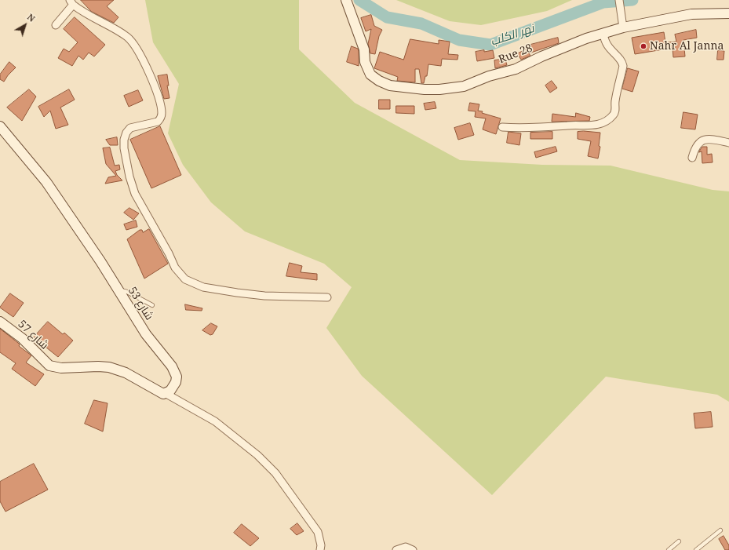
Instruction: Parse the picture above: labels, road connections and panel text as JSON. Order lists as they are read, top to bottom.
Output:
{
  "streets": {
    "street": ["Rue 28", "شارع 53", "شارع 57"]
  },
  "crossings": [
    ["شارع 53", "شارع 57"]
  ],
  "water": ["نهر الكلب"],
  "places": ["Nahr Al Janna"],
  "north": "top right"
}
